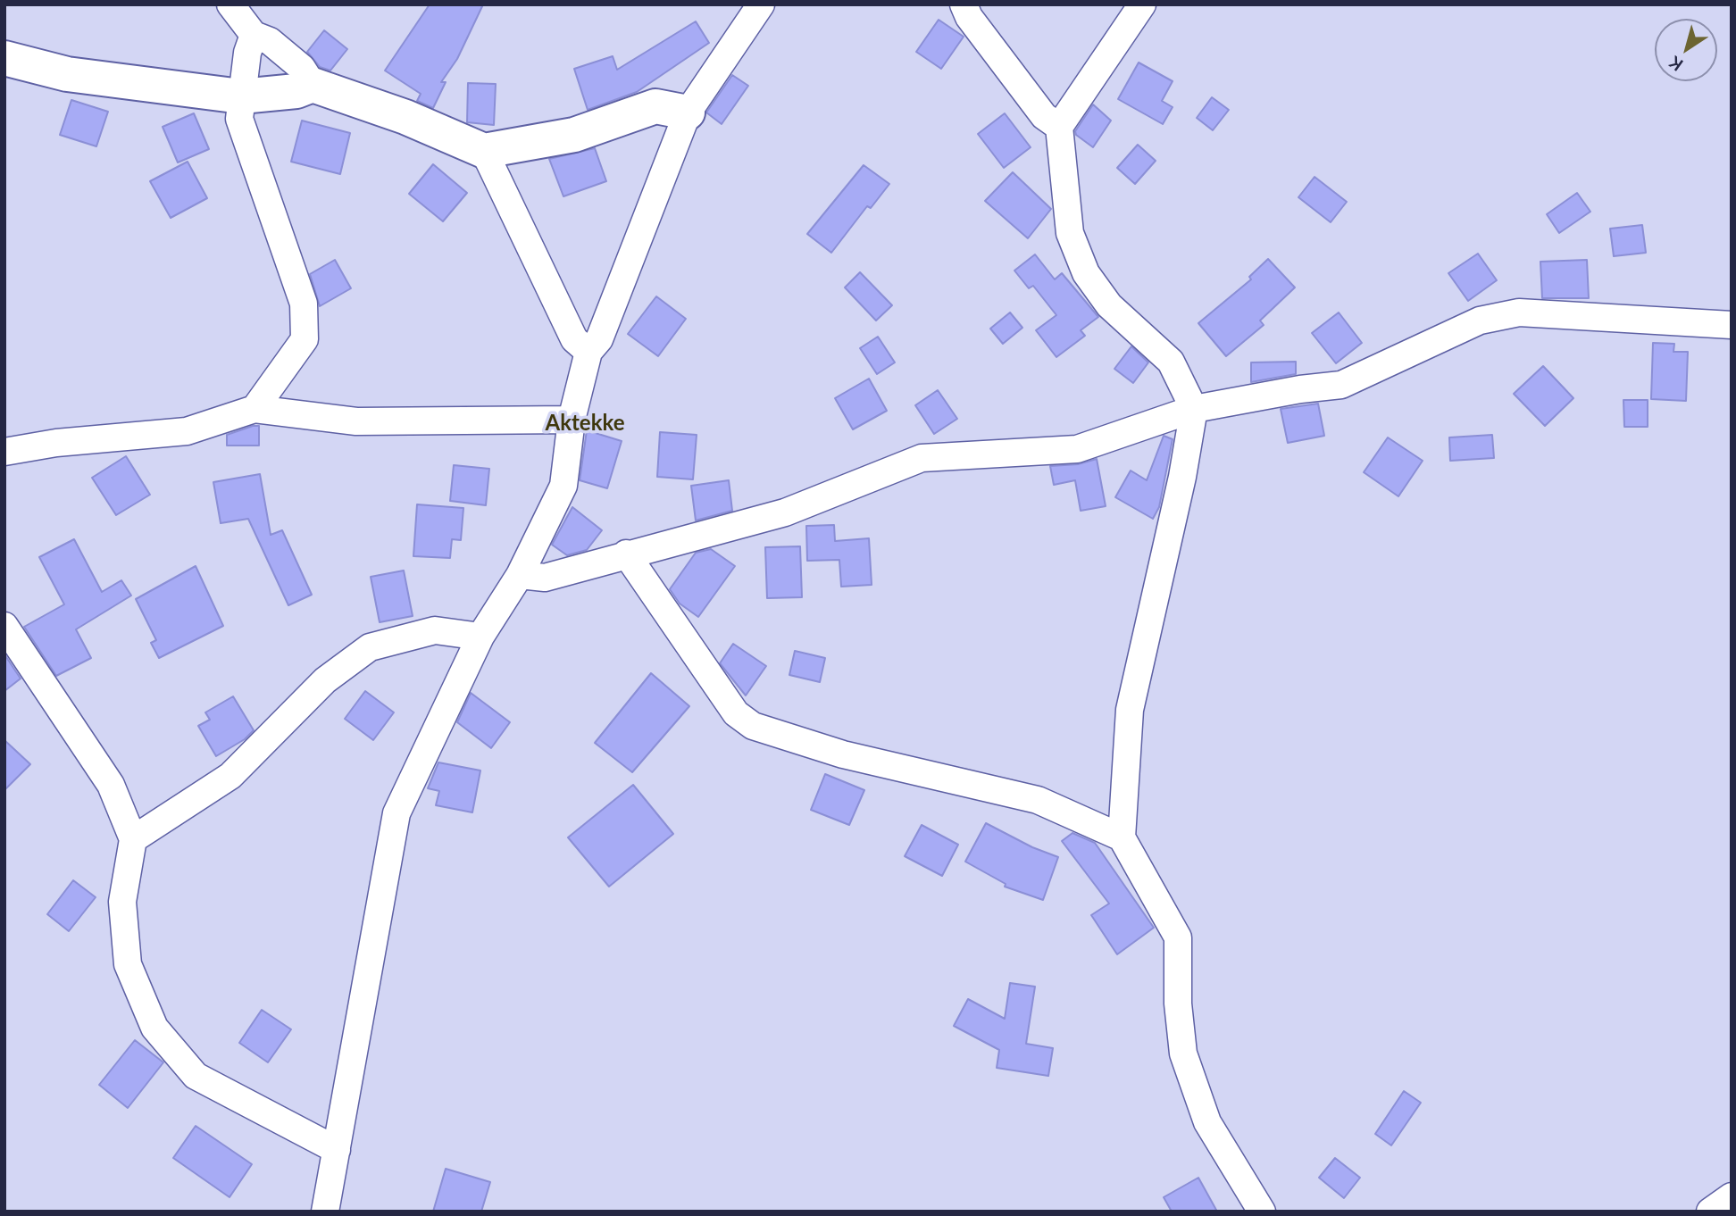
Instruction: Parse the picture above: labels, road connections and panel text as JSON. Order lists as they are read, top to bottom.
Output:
{
  "districts": ["Aktekke"],
  "north": "bottom left"
}
